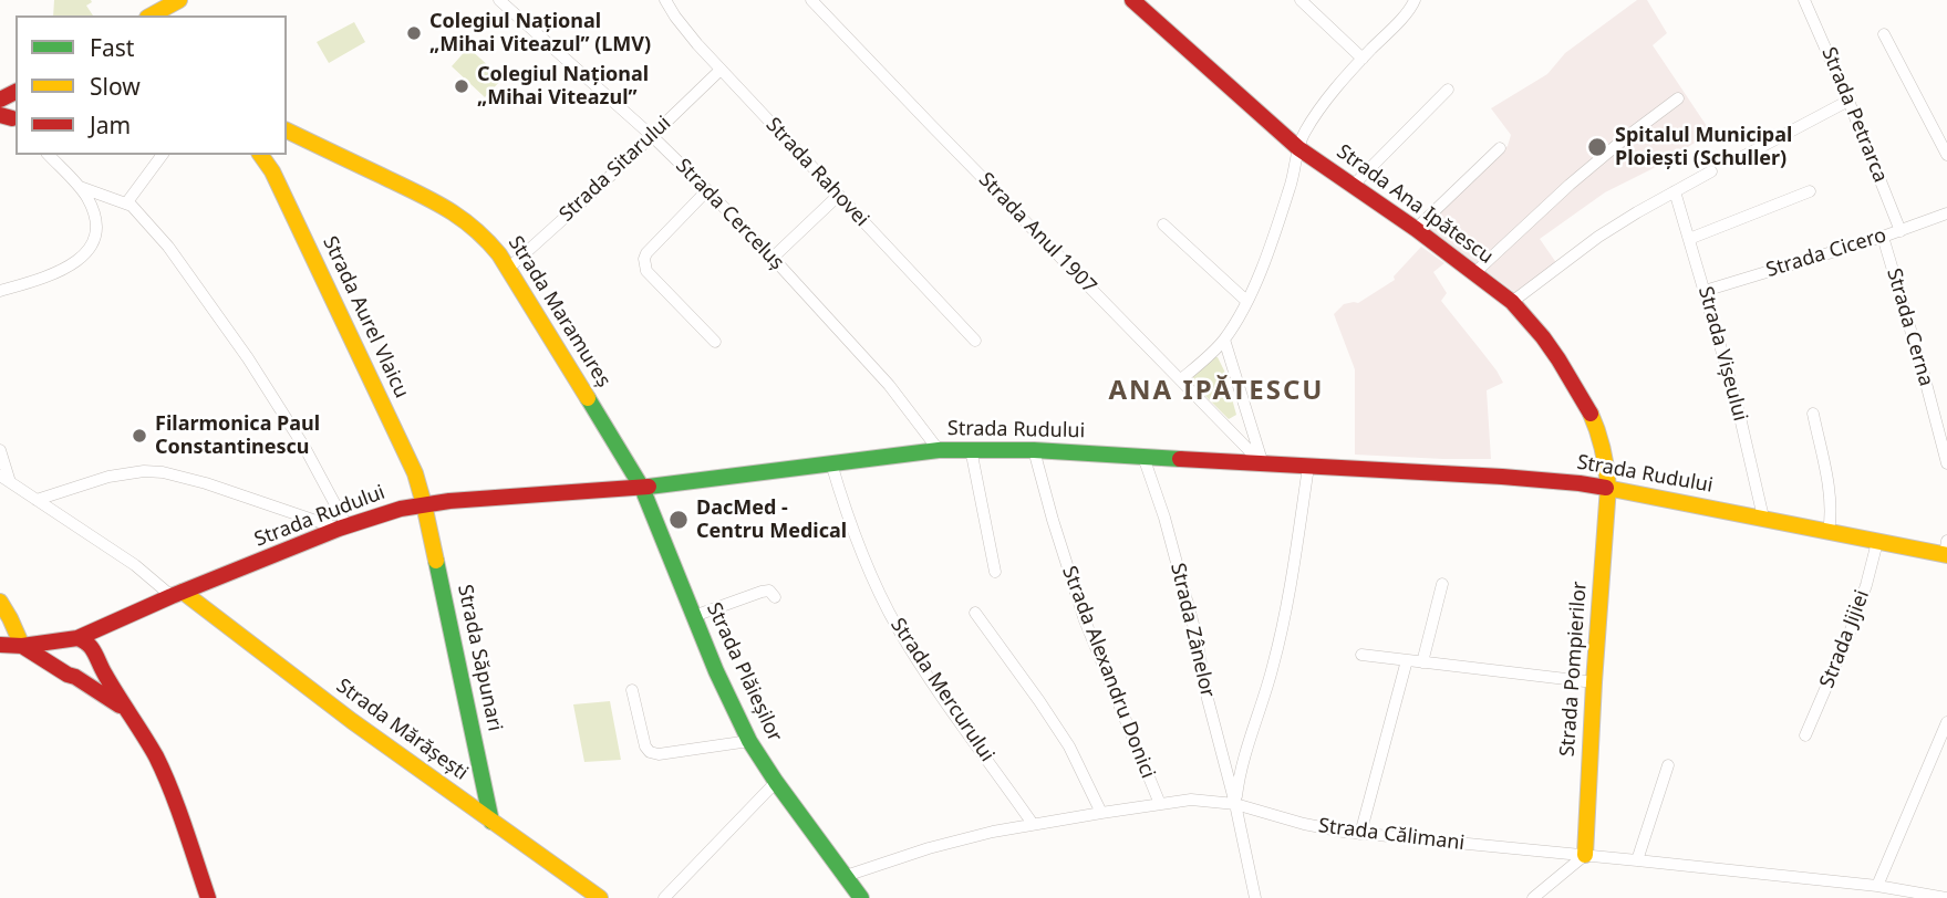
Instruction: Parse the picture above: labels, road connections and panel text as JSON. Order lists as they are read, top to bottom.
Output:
{
  "streets": {
    "main road": [
      "Strada Ana Ipătescu",
      "Strada Maramureș",
      "Strada Aurel Vlaicu",
      "Strada Rudului",
      "Strada Săpunari",
      "Strada Pompierilor",
      "Strada Plăieșilor",
      "Strada Mărășești"
    ],
    "street": [
      "Strada Petrarca",
      "Strada Sitarului",
      "Strada Rahovei",
      "Strada Cerceluș",
      "Strada Anul 1907",
      "Strada Cicero",
      "Strada Cerna",
      "Strada Vișeului",
      "Strada Zânelor",
      "Strada Jijiei",
      "Strada Alexandru Donici",
      "Strada Mercurului",
      "Strada Călimani"
    ]
  },
  "crossings": [
    ["Strada Petrarca", "Strada Cicero"],
    ["Strada Sitarului", "Strada Rahovei"],
    ["Strada Sitarului", "Strada Cerceluș"],
    ["Strada Sitarului", "Strada Maramureș"],
    ["Strada Ana Ipătescu", "Strada Rudului"],
    ["Strada Ana Ipătescu", "Strada Pompierilor"],
    ["Strada Cerceluș", "Strada Rudului"],
    ["Strada Anul 1907", "Strada Rudului"],
    ["Strada Cicero", "Strada Cerna"],
    ["Strada Cicero", "Strada Vișeului"],
    ["Strada Maramureș", "Strada Rudului"],
    ["Strada Maramureș", "Strada Plăieșilor"],
    ["Strada Aurel Vlaicu", "Strada Rudului"],
    ["Strada Aurel Vlaicu", "Strada Săpunari"],
    ["Strada Vișeului", "Strada Rudului"],
    ["Strada Rudului", "Strada Zânelor"],
    ["Strada Rudului", "Strada Jijiei"],
    ["Strada Rudului", "Strada Săpunari"],
    ["Strada Rudului", "Strada Pompierilor"],
    ["Strada Rudului", "Strada Plăieșilor"],
    ["Strada Rudului", "Strada Alexandru Donici"],
    ["Strada Rudului", "Strada Mercurului"],
    ["Strada Rudului", "Strada Mărășești"],
    ["Strada Zânelor", "Strada Călimani"],
    ["Strada Săpunari", "Strada Mărășești"],
    ["Strada Pompierilor", "Strada Călimani"],
    ["Strada Plăieșilor", "Strada Călimani"],
    ["Strada Alexandru Donici", "Strada Călimani"],
    ["Strada Mercurului", "Strada Călimani"]
  ],
  "districts": ["ANA IPĂTESCU"],
  "places": [
    "Colegiul Național „Mihai Viteazul” (LMV)",
    "Colegiul Național „Mihai Viteazul”",
    "Spitalul Municipal Ploiești (Schuller)",
    "Filarmonica Paul Constantinescu",
    "DacMed - Centru Medical"
  ],
  "legend": ["Fast", "Slow", "Jam"]
}
